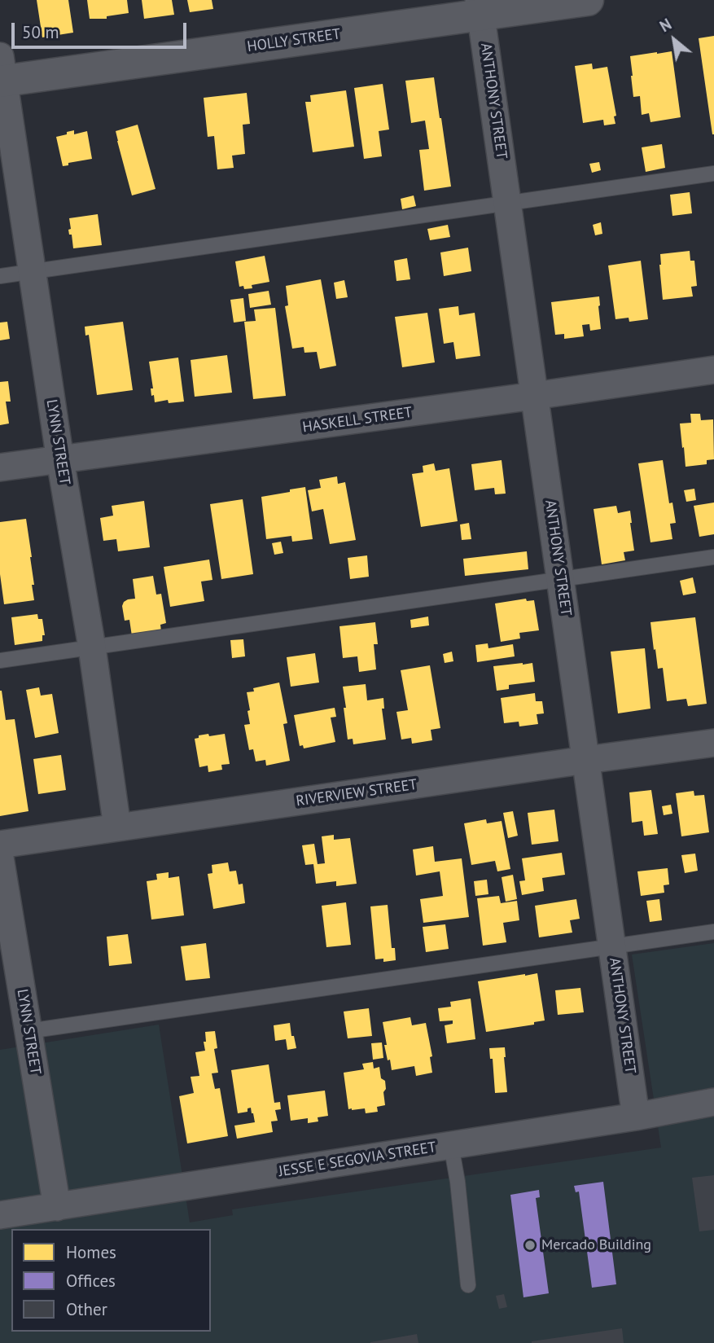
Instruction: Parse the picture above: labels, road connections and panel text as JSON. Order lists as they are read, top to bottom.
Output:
{
  "streets": {
    "street": [
      "HOLLY STREET",
      "ANTHONY STREET",
      "HASKELL STREET",
      "LYNN STREET",
      "RIVERVIEW STREET",
      "JESSE E SEGOVIA STREET"
    ]
  },
  "crossings": [
    ["HOLLY STREET", "ANTHONY STREET"],
    ["HOLLY STREET", "LYNN STREET"],
    ["ANTHONY STREET", "HASKELL STREET"],
    ["ANTHONY STREET", "RIVERVIEW STREET"],
    ["ANTHONY STREET", "JESSE E SEGOVIA STREET"],
    ["HASKELL STREET", "LYNN STREET"],
    ["LYNN STREET", "RIVERVIEW STREET"],
    ["LYNN STREET", "JESSE E SEGOVIA STREET"]
  ],
  "places": ["Mercado Building"],
  "legend": ["Homes", "Offices", "Other"],
  "scale_bar": "50 m",
  "north": "top left"
}
